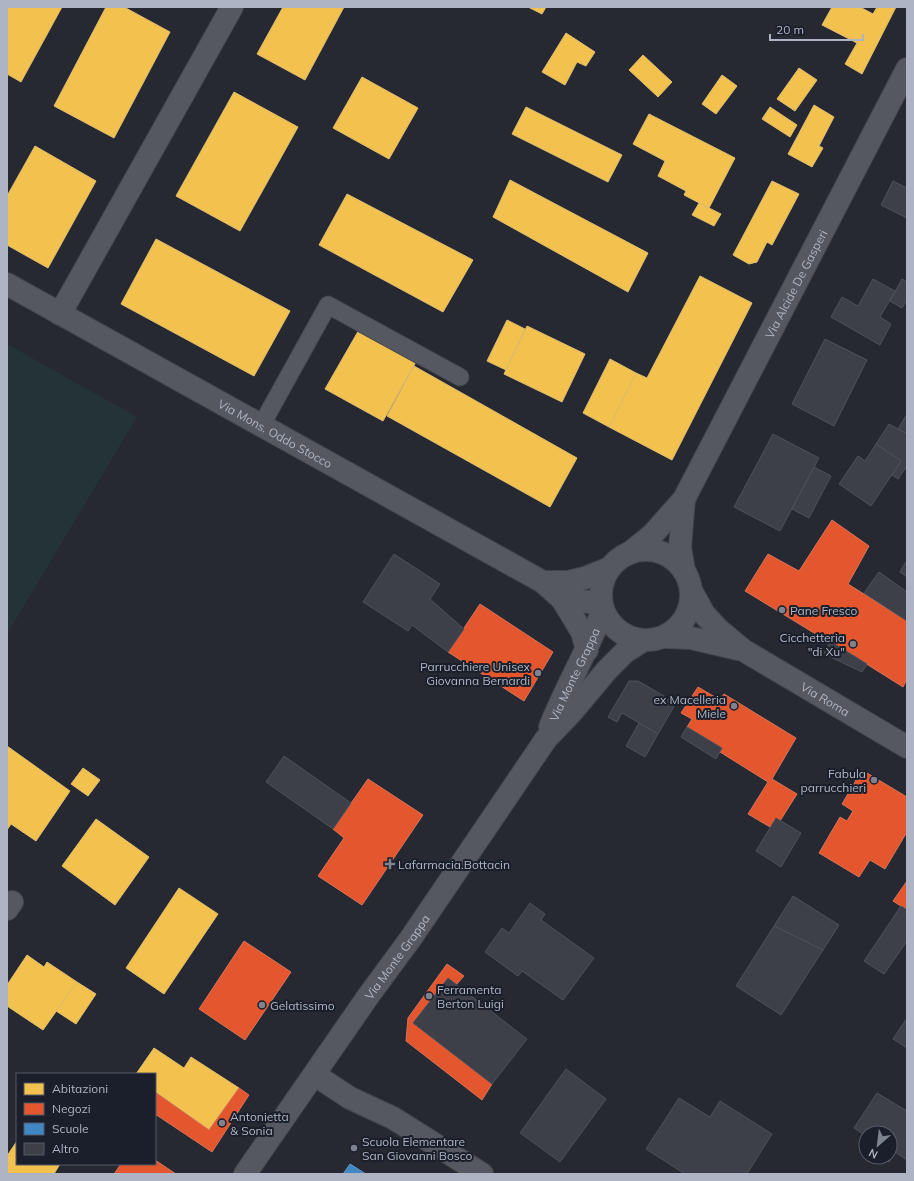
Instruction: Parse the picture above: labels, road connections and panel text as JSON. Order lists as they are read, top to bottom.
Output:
{
  "streets": {
    "street": [
      "Via Alcide De Gasperi",
      "Via Mons. Oddo Stocco",
      "Via Monte Grappa",
      "Via Roma"
    ]
  },
  "crossings": [
    ["Via Alcide De Gasperi", "Via Mons. Oddo Stocco"],
    ["Via Alcide De Gasperi", "Via Monte Grappa"],
    ["Via Alcide De Gasperi", "Via Roma"],
    ["Via Mons. Oddo Stocco", "Via Monte Grappa"],
    ["Via Mons. Oddo Stocco", "Via Roma"],
    ["Via Monte Grappa", "Via Roma"]
  ],
  "places": {
    "other": [
      "Pane Fresco",
      "Cicchetteria \"di Xu\"",
      "Parrucchiere Unisex Giovanna Bernardi",
      "ex Macelleria Miele",
      "Fabula parrucchieri",
      "Ferramenta Berton Luigi",
      "Gelatissimo",
      "Antonietta & Sonia",
      "Scuola Elementare San Giovanni Bosco"
    ],
    "health": ["Lafarmacia.Bottacin"]
  },
  "legend": [
    "Abitazioni",
    "Negozi",
    "Scuole",
    "Altro"
  ],
  "scale_bar": "20 m",
  "north": "bottom left"
}
